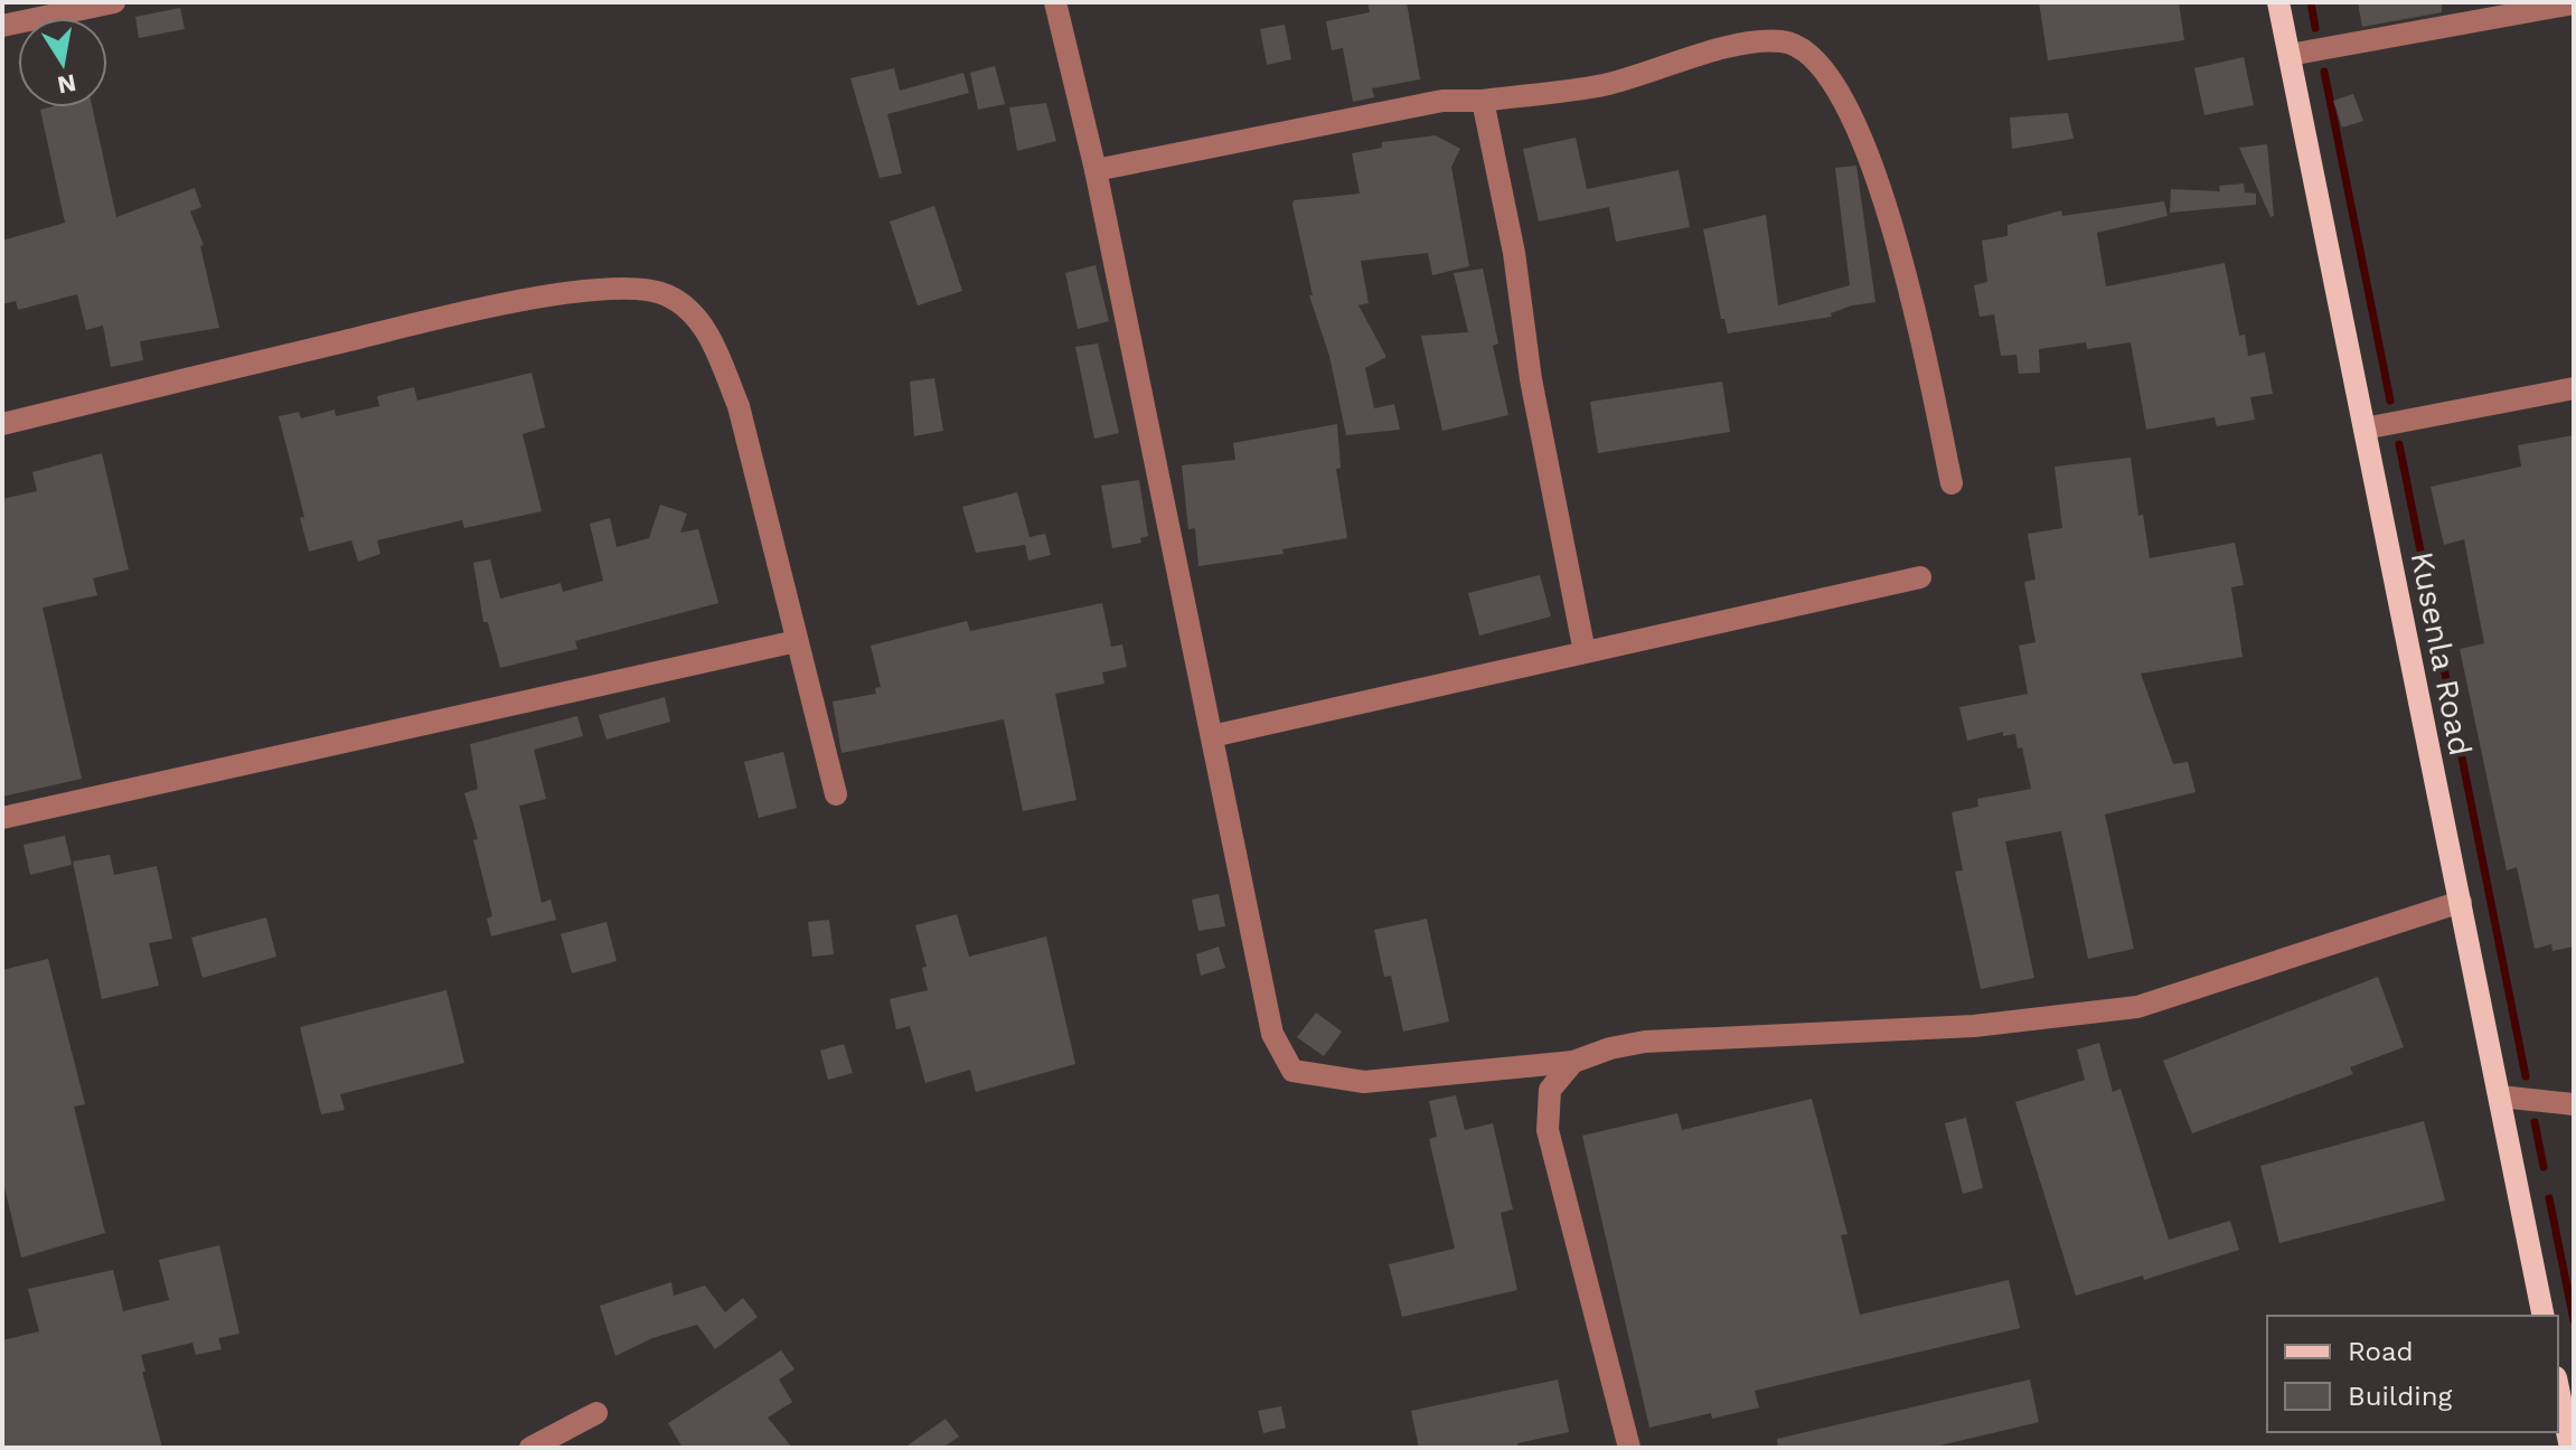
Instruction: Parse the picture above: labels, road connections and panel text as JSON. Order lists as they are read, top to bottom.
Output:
{
  "streets": {
    "main road": ["Kusenla Road"]
  },
  "legend": ["Road", "Building"],
  "north": "bottom"
}
